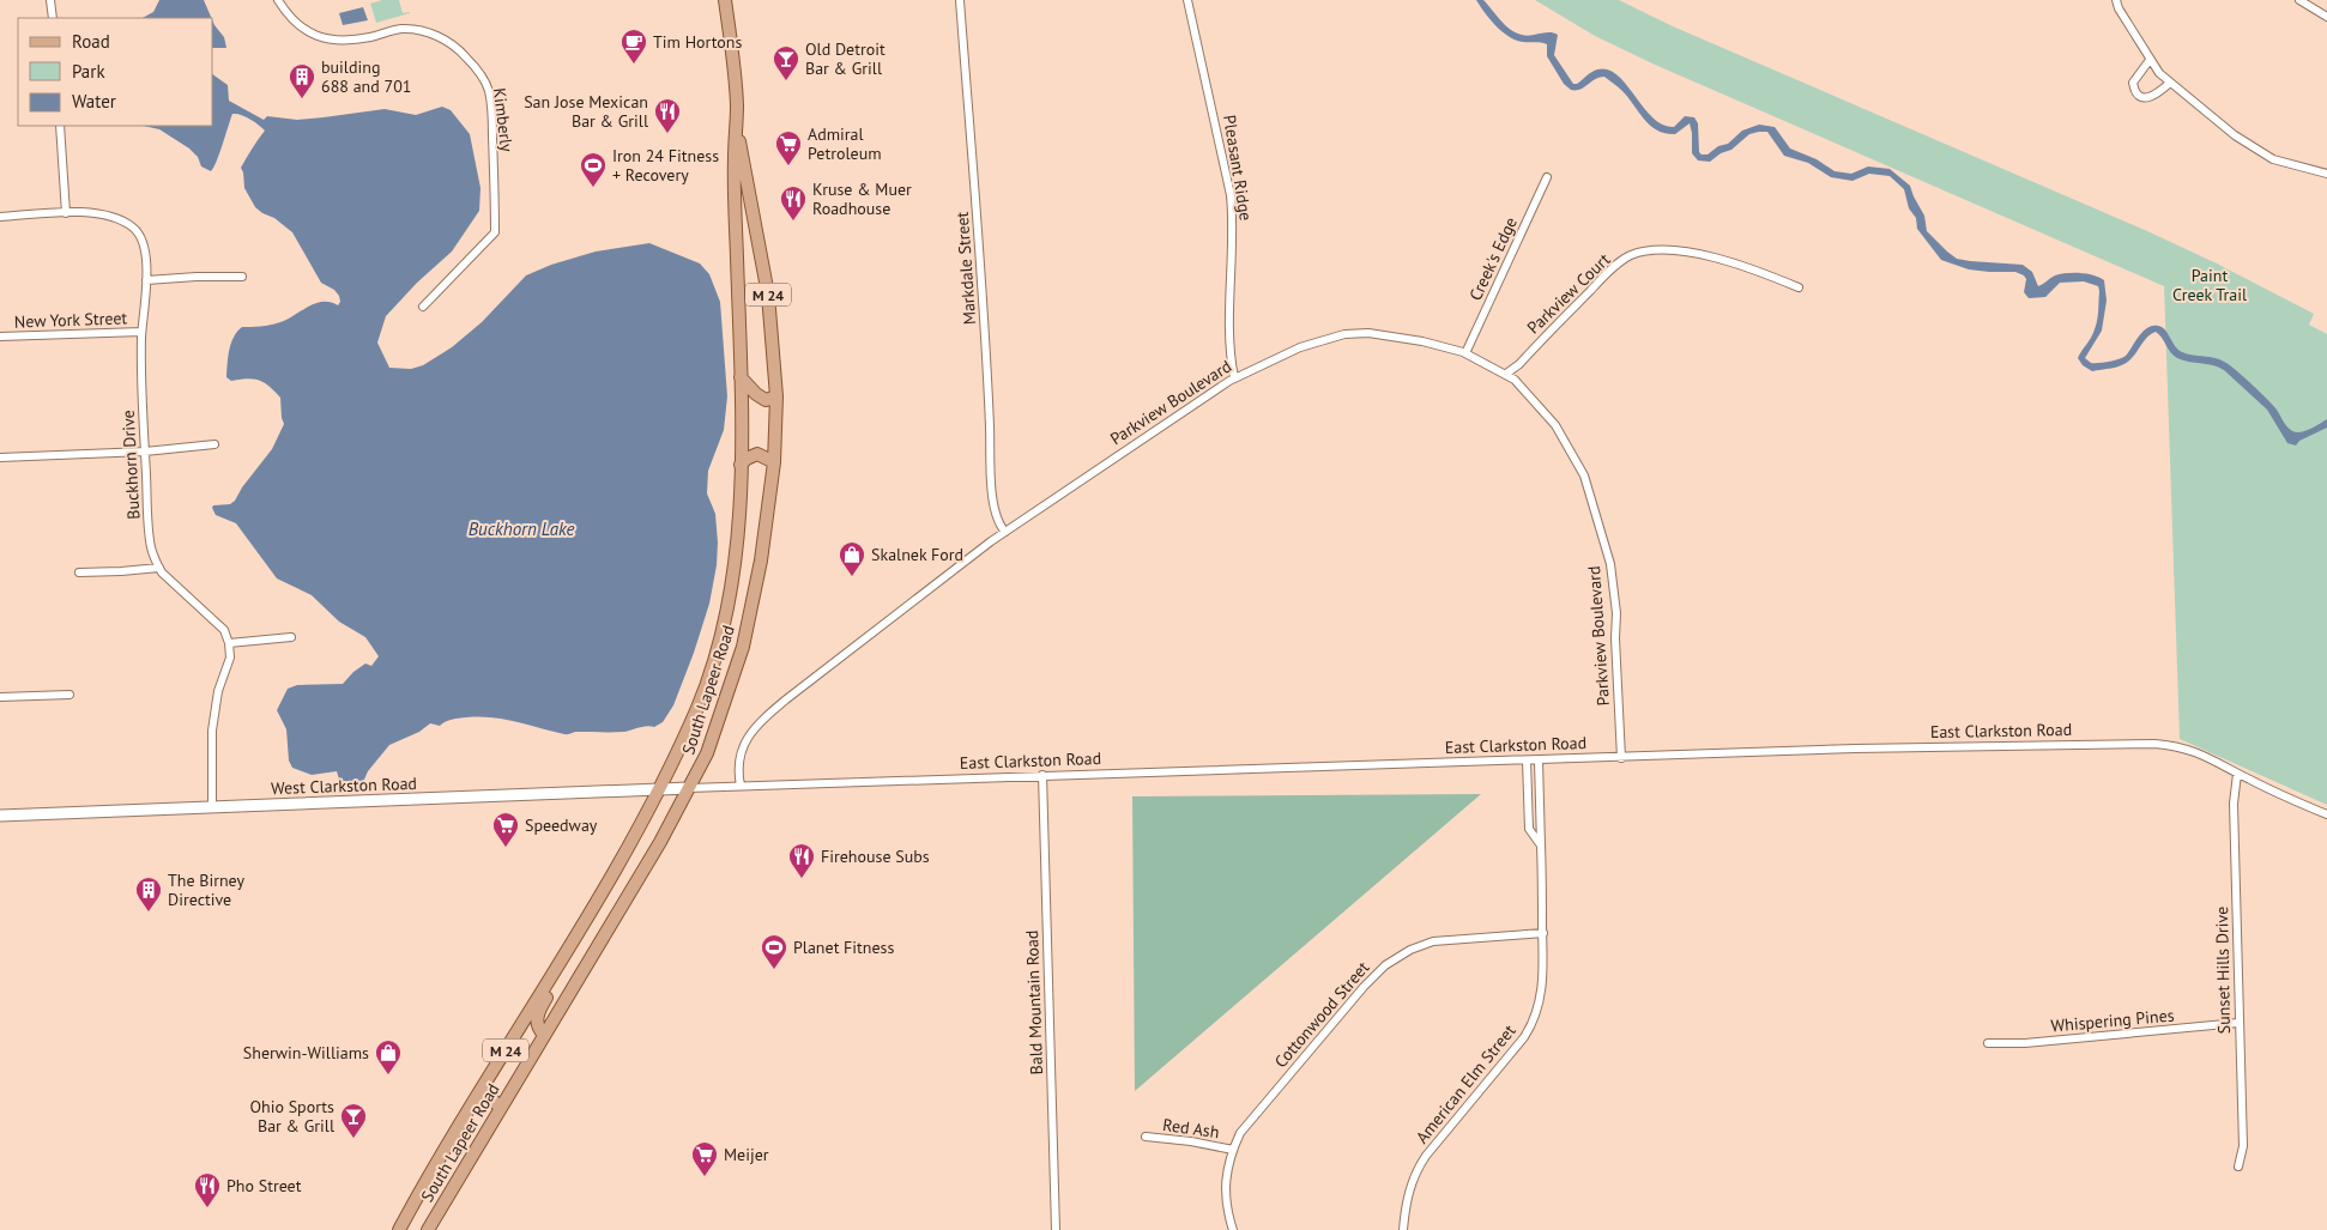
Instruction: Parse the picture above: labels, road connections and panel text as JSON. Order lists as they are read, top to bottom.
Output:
{
  "streets": {
    "main road": ["M 24", "South Lapeer Road", "West Clarkston Road"],
    "street": [
      "Kimberly",
      "Pleasant Ridge",
      "Creek's Edge",
      "Markdale Street",
      "Parkview Court",
      "New York Street",
      "Parkview Boulevard",
      "Buckhorn Drive",
      "East Clarkston Road",
      "Sunset Hills Drive",
      "Bald Mountain Road",
      "Cottonwood Street",
      "Whispering Pines",
      "American Elm Street",
      "Red Ash"
    ]
  },
  "crossings": [
    ["Pleasant Ridge", "Parkview Boulevard"],
    ["Creek's Edge", "Parkview Boulevard"],
    ["Markdale Street", "Parkview Boulevard"],
    ["Parkview Court", "Parkview Boulevard"],
    ["New York Street", "Buckhorn Drive"],
    ["Parkview Boulevard", "East Clarkston Road"],
    ["South Lapeer Road", "East Clarkston Road"],
    ["South Lapeer Road", "West Clarkston Road"],
    ["East Clarkston Road", "West Clarkston Road"],
    ["East Clarkston Road", "Sunset Hills Drive"],
    ["East Clarkston Road", "Bald Mountain Road"],
    ["East Clarkston Road", "American Elm Street"],
    ["Sunset Hills Drive", "Whispering Pines"],
    ["Cottonwood Street", "American Elm Street"],
    ["Cottonwood Street", "Red Ash"]
  ],
  "water": ["Buckhorn Lake"],
  "parks": ["Paint Creek Trail"],
  "places": {
    "cafe": ["Tim Hortons"],
    "bar": ["Old Detroit Bar & Grill", "Ohio Sports Bar & Grill"],
    "building": ["building 688 and 701", "The Birney Directive"],
    "restaurant": [
      "San Jose Mexican Bar & Grill",
      "Kruse & Muer Roadhouse",
      "Firehouse Subs",
      "Pho Street"
    ],
    "supermarket": ["Admiral Petroleum", "Speedway", "Meijer"],
    "sports": ["Iron 24 Fitness + Recovery", "Planet Fitness"],
    "shop": ["Skalnek Ford", "Sherwin-Williams"]
  },
  "legend": ["Road", "Park", "Water"]
}
